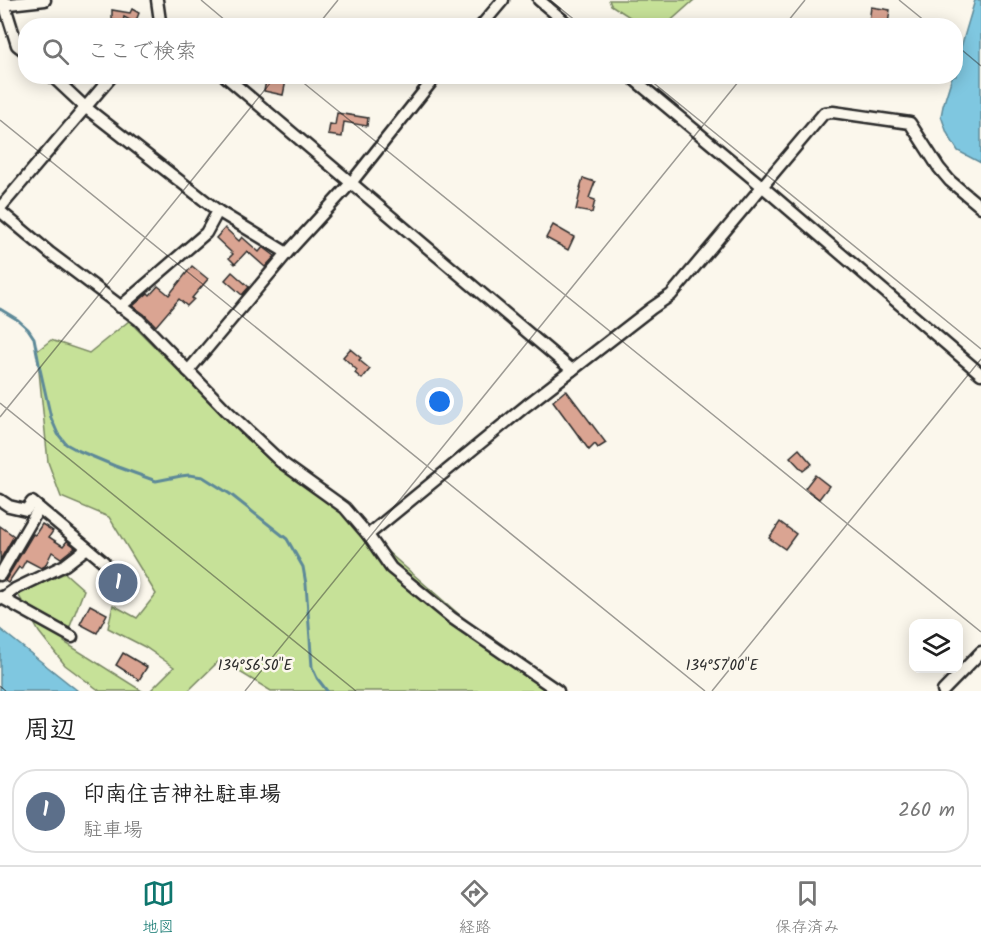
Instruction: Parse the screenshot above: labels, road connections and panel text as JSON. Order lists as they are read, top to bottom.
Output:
{
  "page": {
    "search": "ここで検索",
    "pins": "1",
    "heading": "周辺",
    "list": [
      {
        "mark": "1",
        "name": "印南住吉神社駐車場",
        "note": "駐車場",
        "value": "260 m"
      }
    ],
    "nav": ["地図", "経路", "保存済み"]
  },
  "coordinates": ["134°56'50\"E", "134°57'00\"E"]
}
